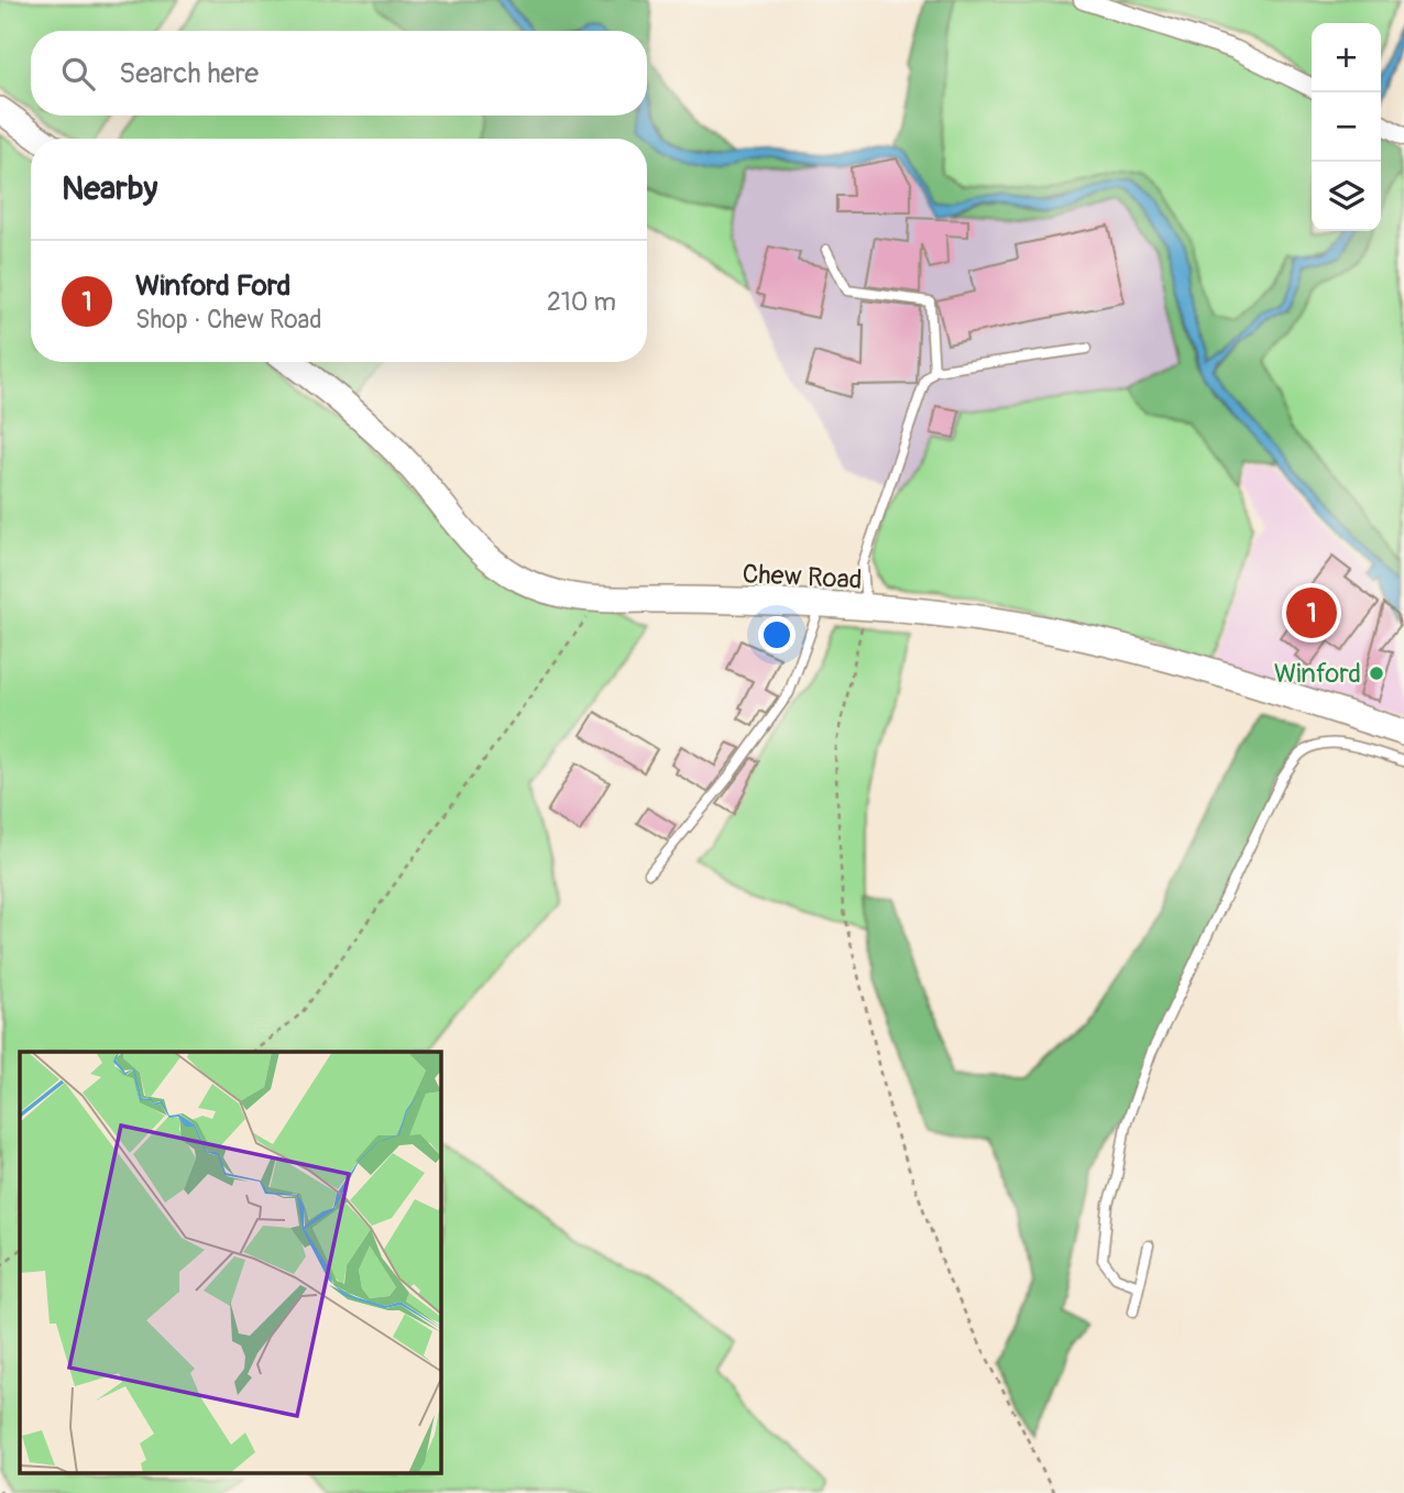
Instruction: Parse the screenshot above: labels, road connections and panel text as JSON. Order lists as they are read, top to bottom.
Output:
{
  "streets": {
    "main road": ["Chew Road"]
  },
  "places": ["Winford"],
  "page": {
    "map_buttons": ["+", "−"],
    "search": "Search here",
    "heading": "Nearby",
    "list": [
      {
        "mark": "1",
        "name": "Winford Ford",
        "note": "Shop · Chew Road",
        "value": "210 m"
      }
    ],
    "pins": "1"
  }
}
